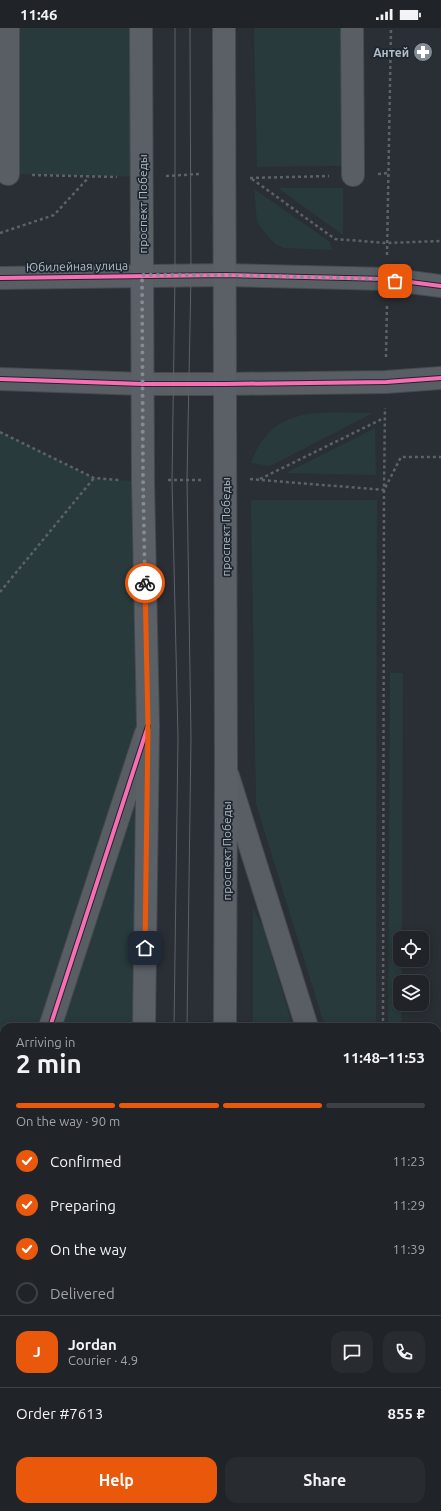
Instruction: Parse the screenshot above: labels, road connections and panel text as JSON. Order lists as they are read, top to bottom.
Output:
{
  "streets": {
    "main road": ["проспект Победы"],
    "street": ["Юбилейная улица"]
  },
  "crossings": [
    ["проспект Победы", "Юбилейная улица"]
  ],
  "places": {
    "pharmacy": ["Антей"]
  },
  "page": {
    "status": "11:46",
    "heading": ["2 min", "Arriving in", "11:48–11:53"],
    "panel": [
      "Jordan",
      "Courier · 4.9",
      "Order #7613",
      "855 ₽"
    ],
    "bar": "On the way · 90 m",
    "list": [
      ["Confirmed", "11:23"],
      ["Preparing", "11:29"],
      ["On the way", "11:39"],
      "Delivered"
    ],
    "round": "J",
    "buttons": ["Help", "Share"]
  }
}
